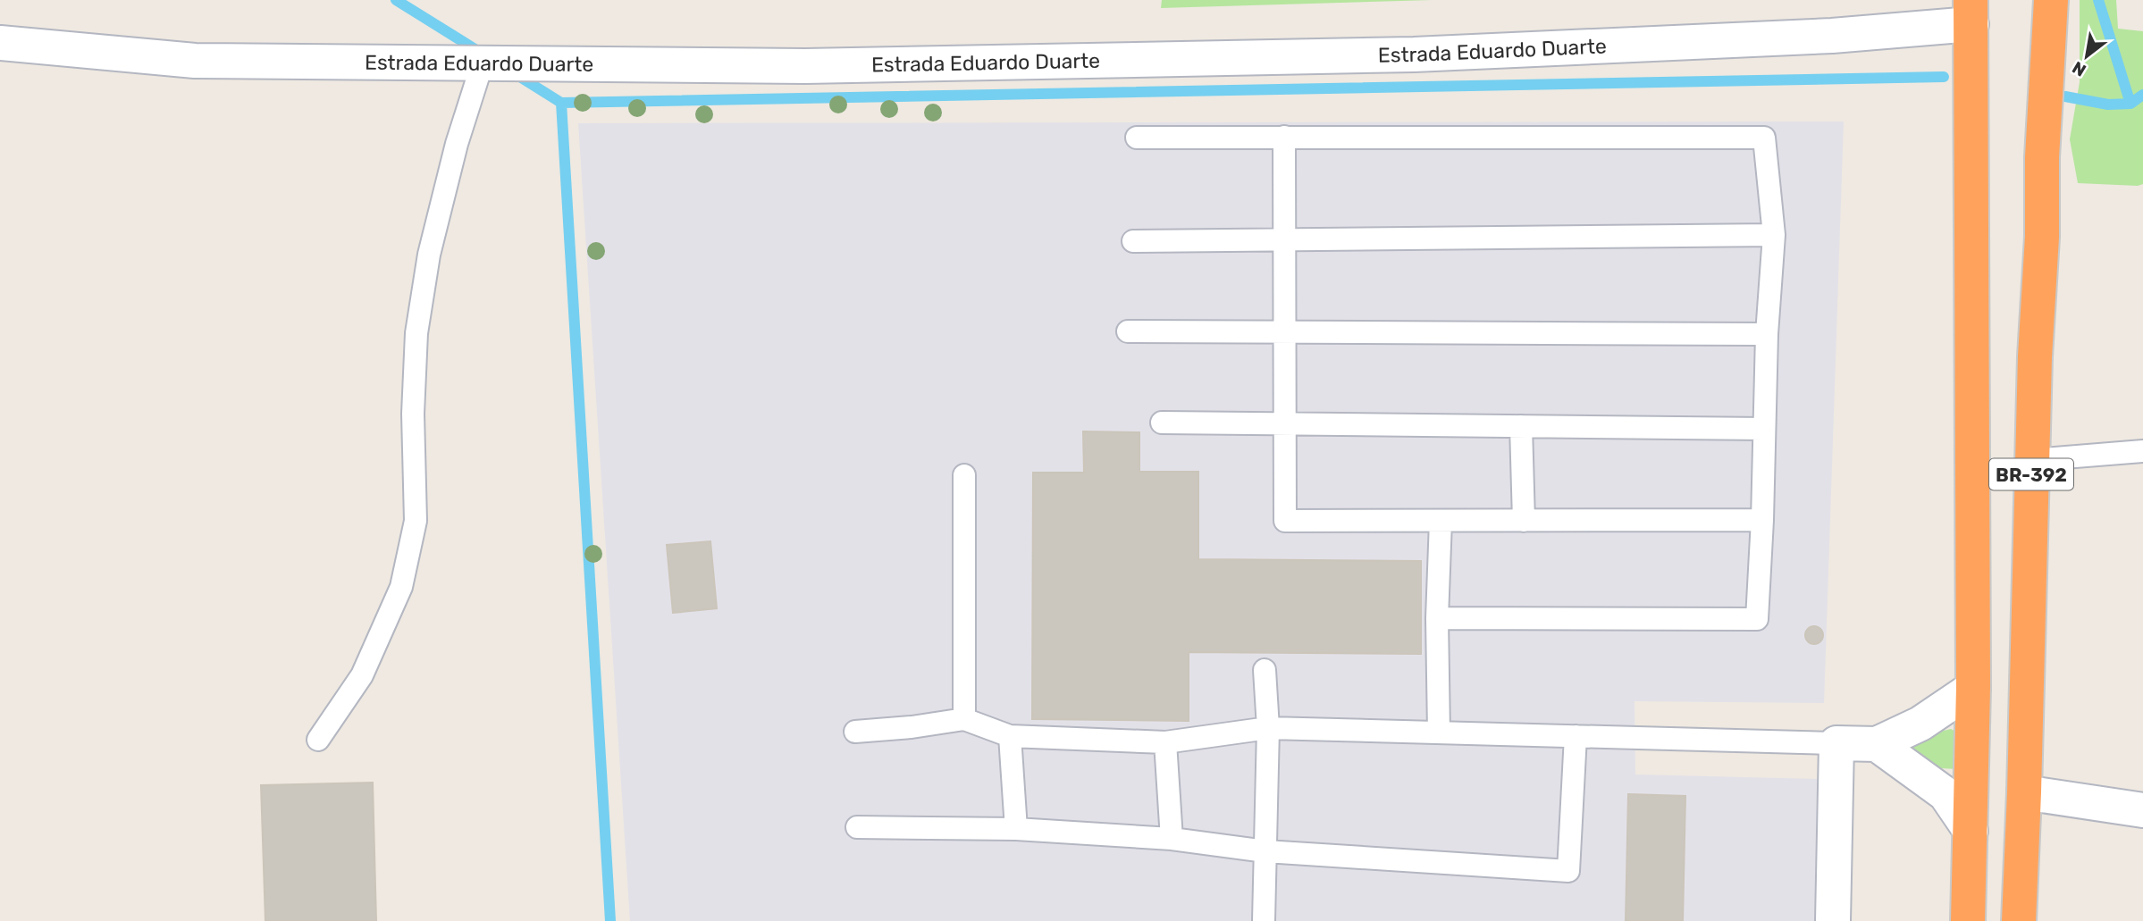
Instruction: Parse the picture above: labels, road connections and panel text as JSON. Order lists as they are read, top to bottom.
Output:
{
  "streets": {
    "highway": ["BR-392"],
    "street": ["Estrada Eduardo Duarte"]
  },
  "crossings": [
    ["Estrada Eduardo Duarte", "BR-392"]
  ],
  "north": "bottom left"
}
